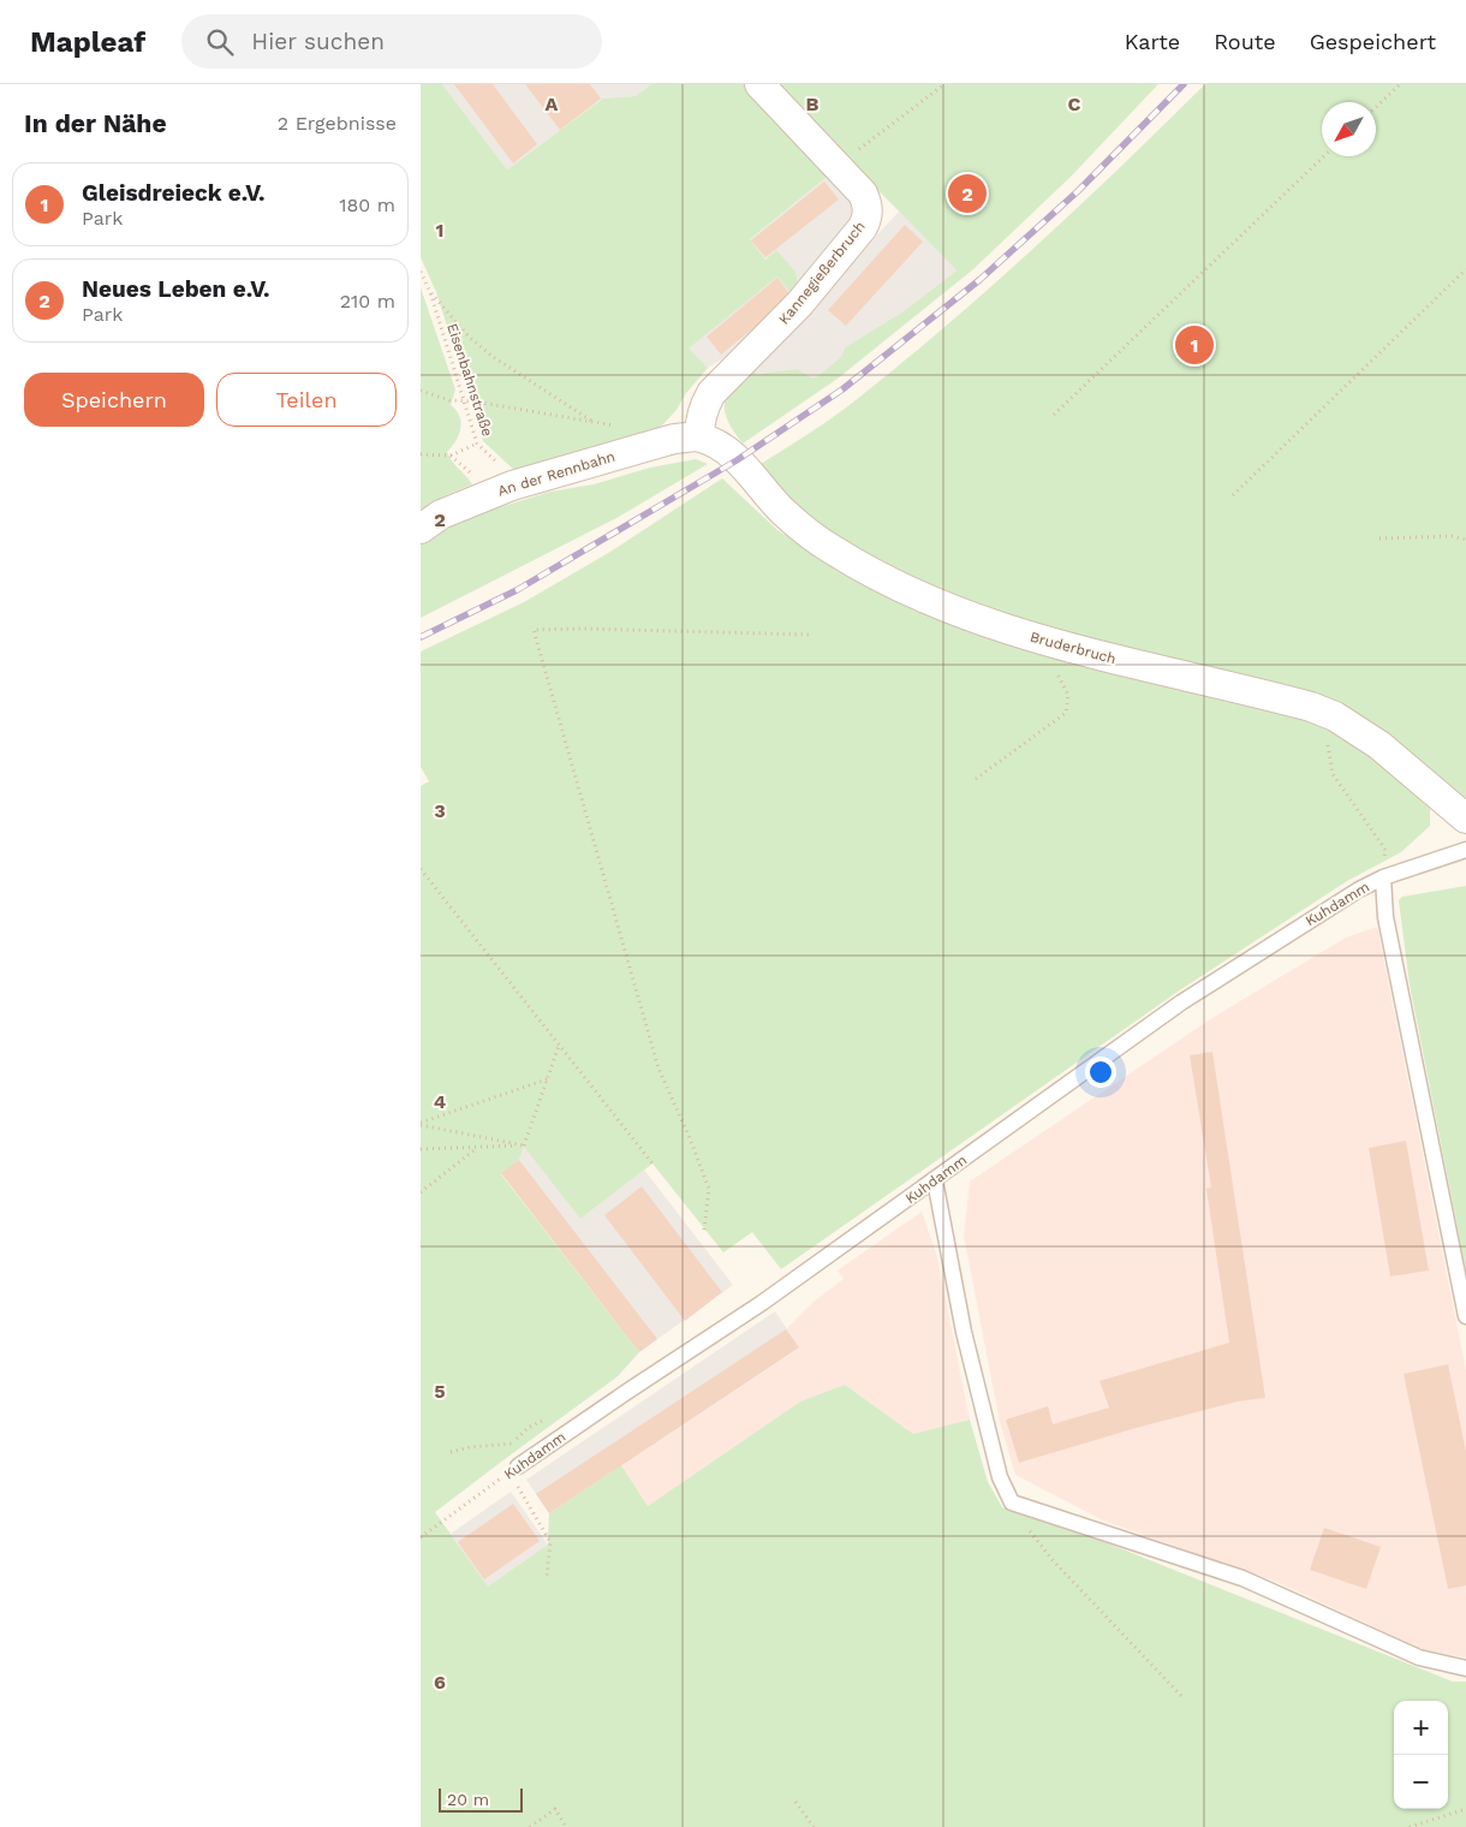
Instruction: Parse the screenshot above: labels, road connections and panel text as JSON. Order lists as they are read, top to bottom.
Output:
{
  "streets": {
    "street": ["Kannegießerbruch", "An der Rennbahn", "Bruderbruch"],
    "lane": ["Kuhdamm"],
    "path": ["Eisenbahnstraße"]
  },
  "crossings": [
    ["Kannegießerbruch", "An der Rennbahn"],
    ["Kannegießerbruch", "Bruderbruch"],
    ["Eisenbahnstraße", "An der Rennbahn"],
    ["An der Rennbahn", "Bruderbruch"]
  ],
  "scale_bar": "20 m",
  "north": "bottom left",
  "page": {
    "header": "Mapleaf",
    "search": "Hier suchen",
    "nav": ["Karte", "Route", "Gespeichert"],
    "heading": ["In der Nähe", "2 Ergebnisse"],
    "list": [
      {
        "mark": "1",
        "name": "Gleisdreieck e.V.",
        "note": "Park",
        "value": "180 m"
      },
      {
        "mark": "2",
        "name": "Neues Leben e.V.",
        "note": "Park",
        "value": "210 m"
      }
    ],
    "pins": ["2", "1"],
    "buttons": ["Speichern", "Teilen"],
    "map_buttons": ["+", "−"],
    "scale": "20 m"
  },
  "grid": {
    "columns": ["A", "B", "C"],
    "rows": [
      "1",
      "2",
      "3",
      "4",
      "5",
      "6"
    ]
  }
}
